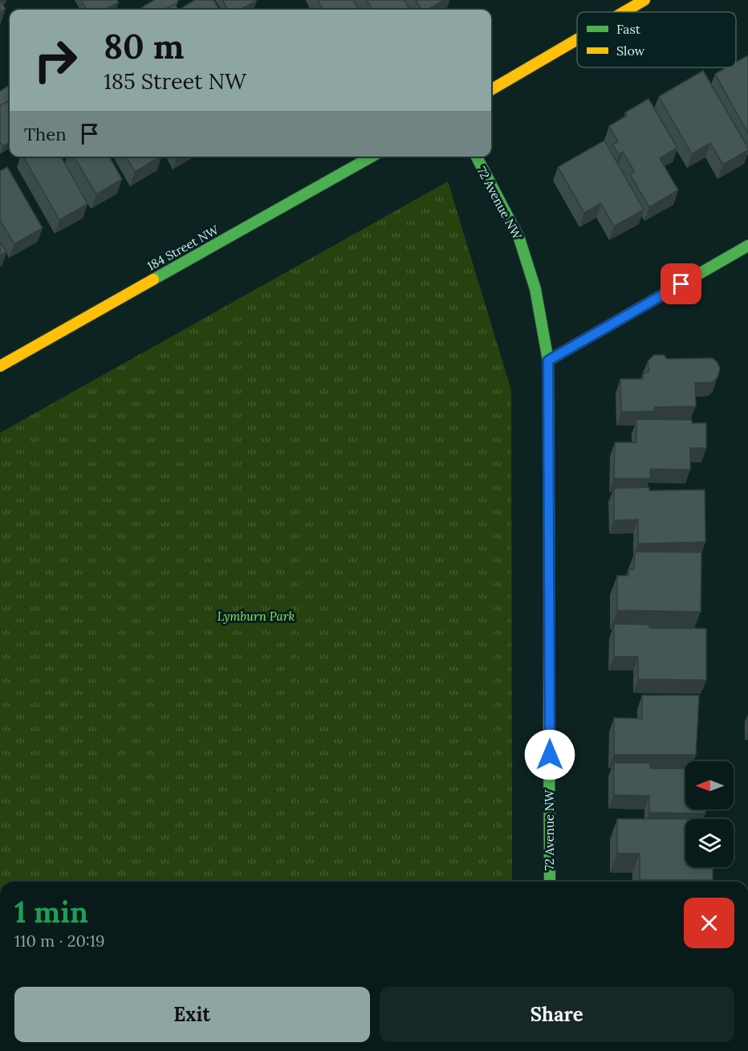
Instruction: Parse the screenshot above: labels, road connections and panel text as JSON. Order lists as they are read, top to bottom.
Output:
{
  "streets": {
    "street": ["72 Avenue NW", "184 Street NW"]
  },
  "parks": ["Lymburn Park"],
  "legend": ["Fast", "Slow"],
  "north": "left",
  "page": {
    "turn": ["80 m", "185 Street NW"],
    "then": "Then",
    "heading": ["1 min", "110 m · 20:19"],
    "buttons": ["Exit", "Share"]
  }
}
